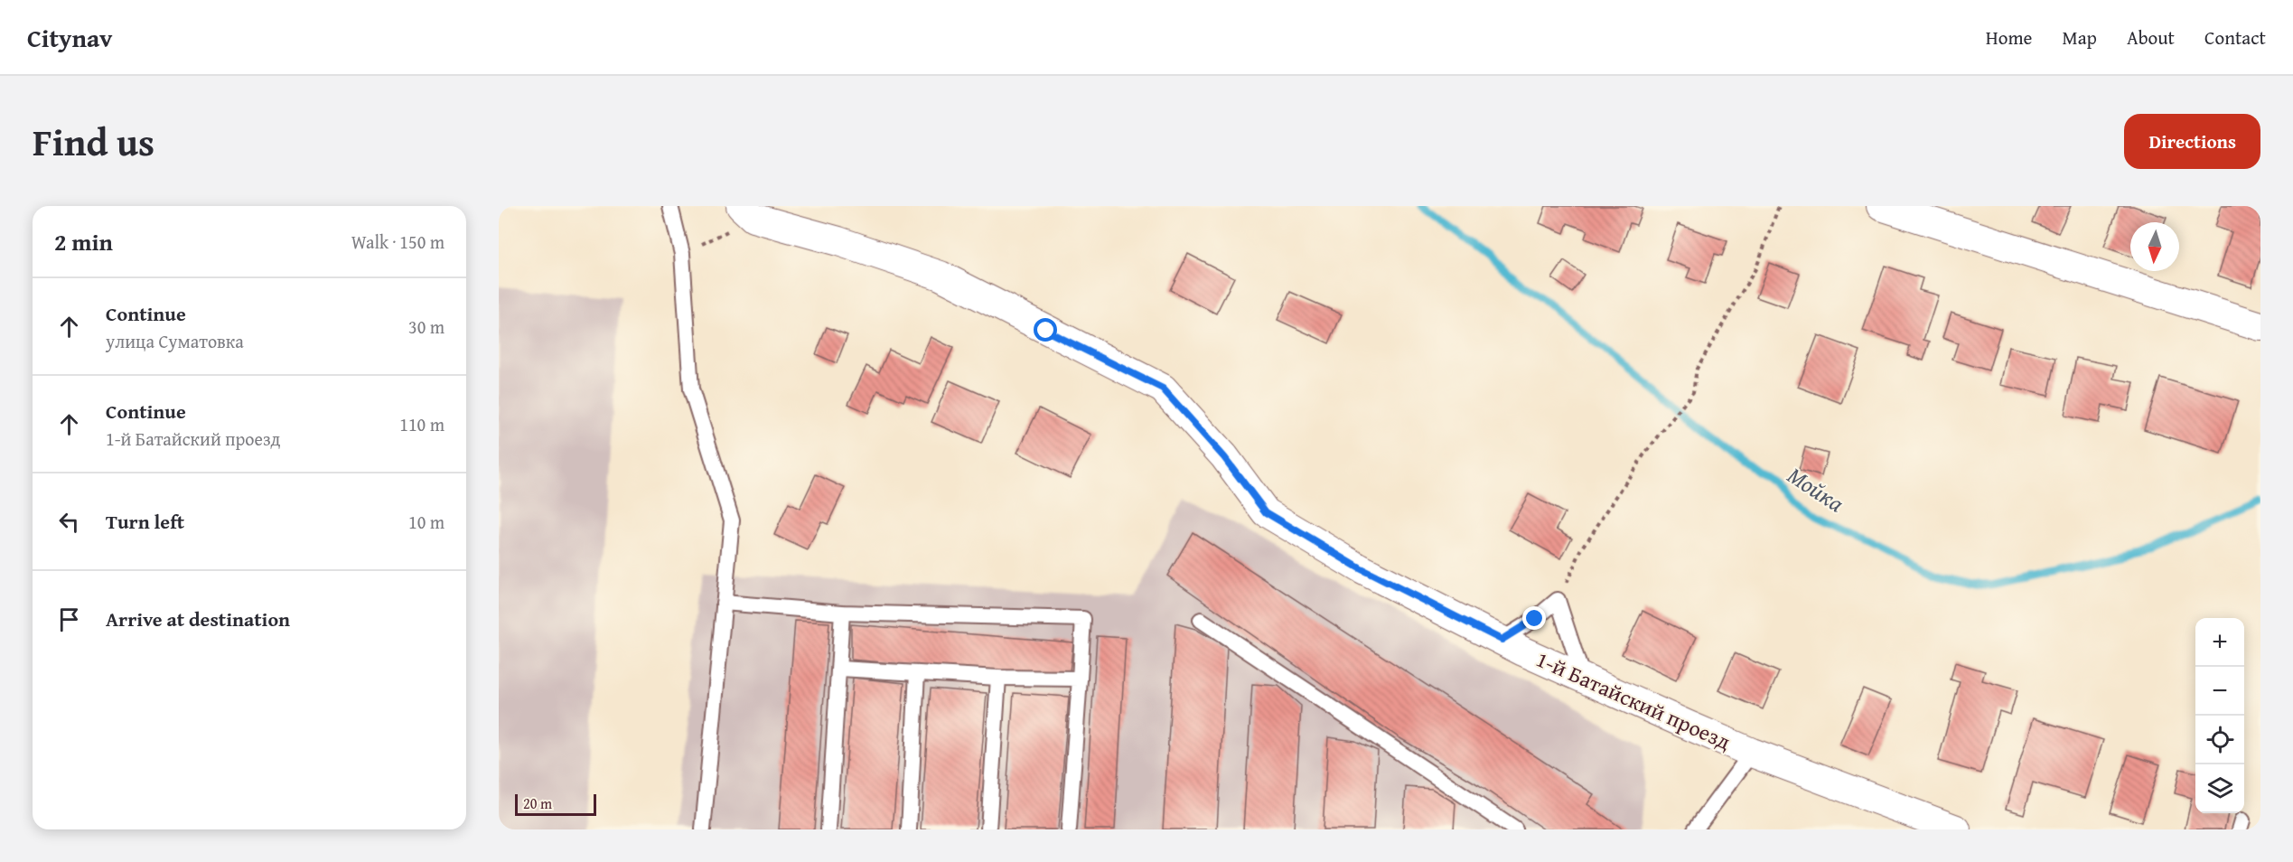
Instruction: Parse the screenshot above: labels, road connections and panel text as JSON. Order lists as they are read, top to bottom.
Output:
{
  "streets": {
    "street": ["1-й Батайский проезд"]
  },
  "water": ["Мойка"],
  "scale_bar": "20 m",
  "north": "bottom",
  "page": {
    "header": "Citynav",
    "nav": [
      "Home",
      "Map",
      "About",
      "Contact"
    ],
    "title": "Find us",
    "buttons": "Directions",
    "heading": ["2 min", "Walk · 150 m"],
    "list": [
      ["Continue", "улица Суматовка", "30 m"],
      ["Continue", "1-й Батайский проезд", "110 m"],
      ["Turn left", "10 m"],
      "Arrive at destination"
    ],
    "map_buttons": ["+", "−"],
    "scale": "20 m"
  }
}
